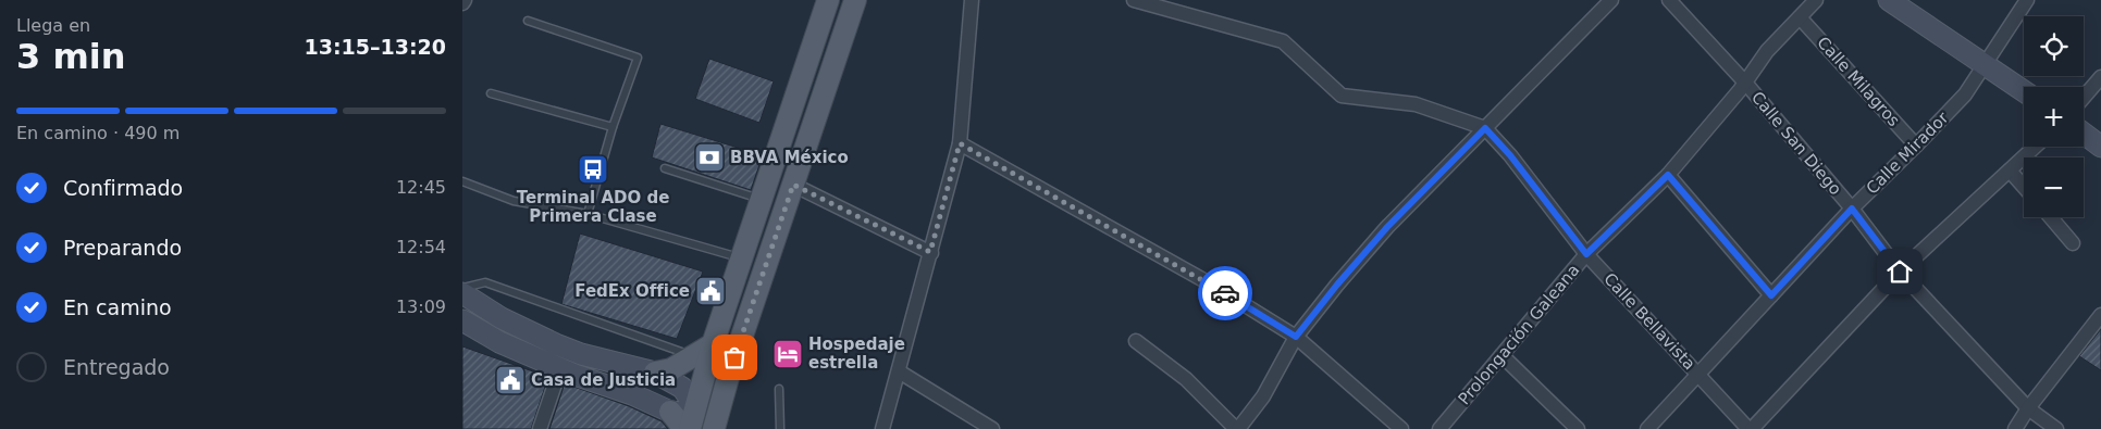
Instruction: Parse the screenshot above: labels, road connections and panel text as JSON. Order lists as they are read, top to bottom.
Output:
{
  "streets": {
    "street": [
      "Calle Milagros",
      "Calle San Diego",
      "Calle Mirador",
      "Calle Bellavista",
      "Prolongación Galeana"
    ]
  },
  "crossings": [
    ["Calle Milagros", "Calle Mirador"],
    ["Calle Milagros", "Prolongación Galeana"],
    ["Calle San Diego", "Calle Mirador"],
    ["Calle San Diego", "Prolongación Galeana"],
    ["Calle Mirador", "Calle Bellavista"],
    ["Calle Bellavista", "Prolongación Galeana"]
  ],
  "places": {
    "bank": ["BBVA México"],
    "bus stop": ["Terminal ADO de Primera Clase"],
    "public building": ["FedEx Office", "Casa de Justicia"],
    "hotel": ["Hospedaje estrella"]
  },
  "page": {
    "heading": ["3 min", "Llega en", "13:15–13:20"],
    "map_buttons": ["+", "−"],
    "bar": "En camino · 490 m",
    "list": [
      ["Confirmado", "12:45"],
      ["Preparando", "12:54"],
      ["En camino", "13:09"],
      "Entregado"
    ]
  }
}
